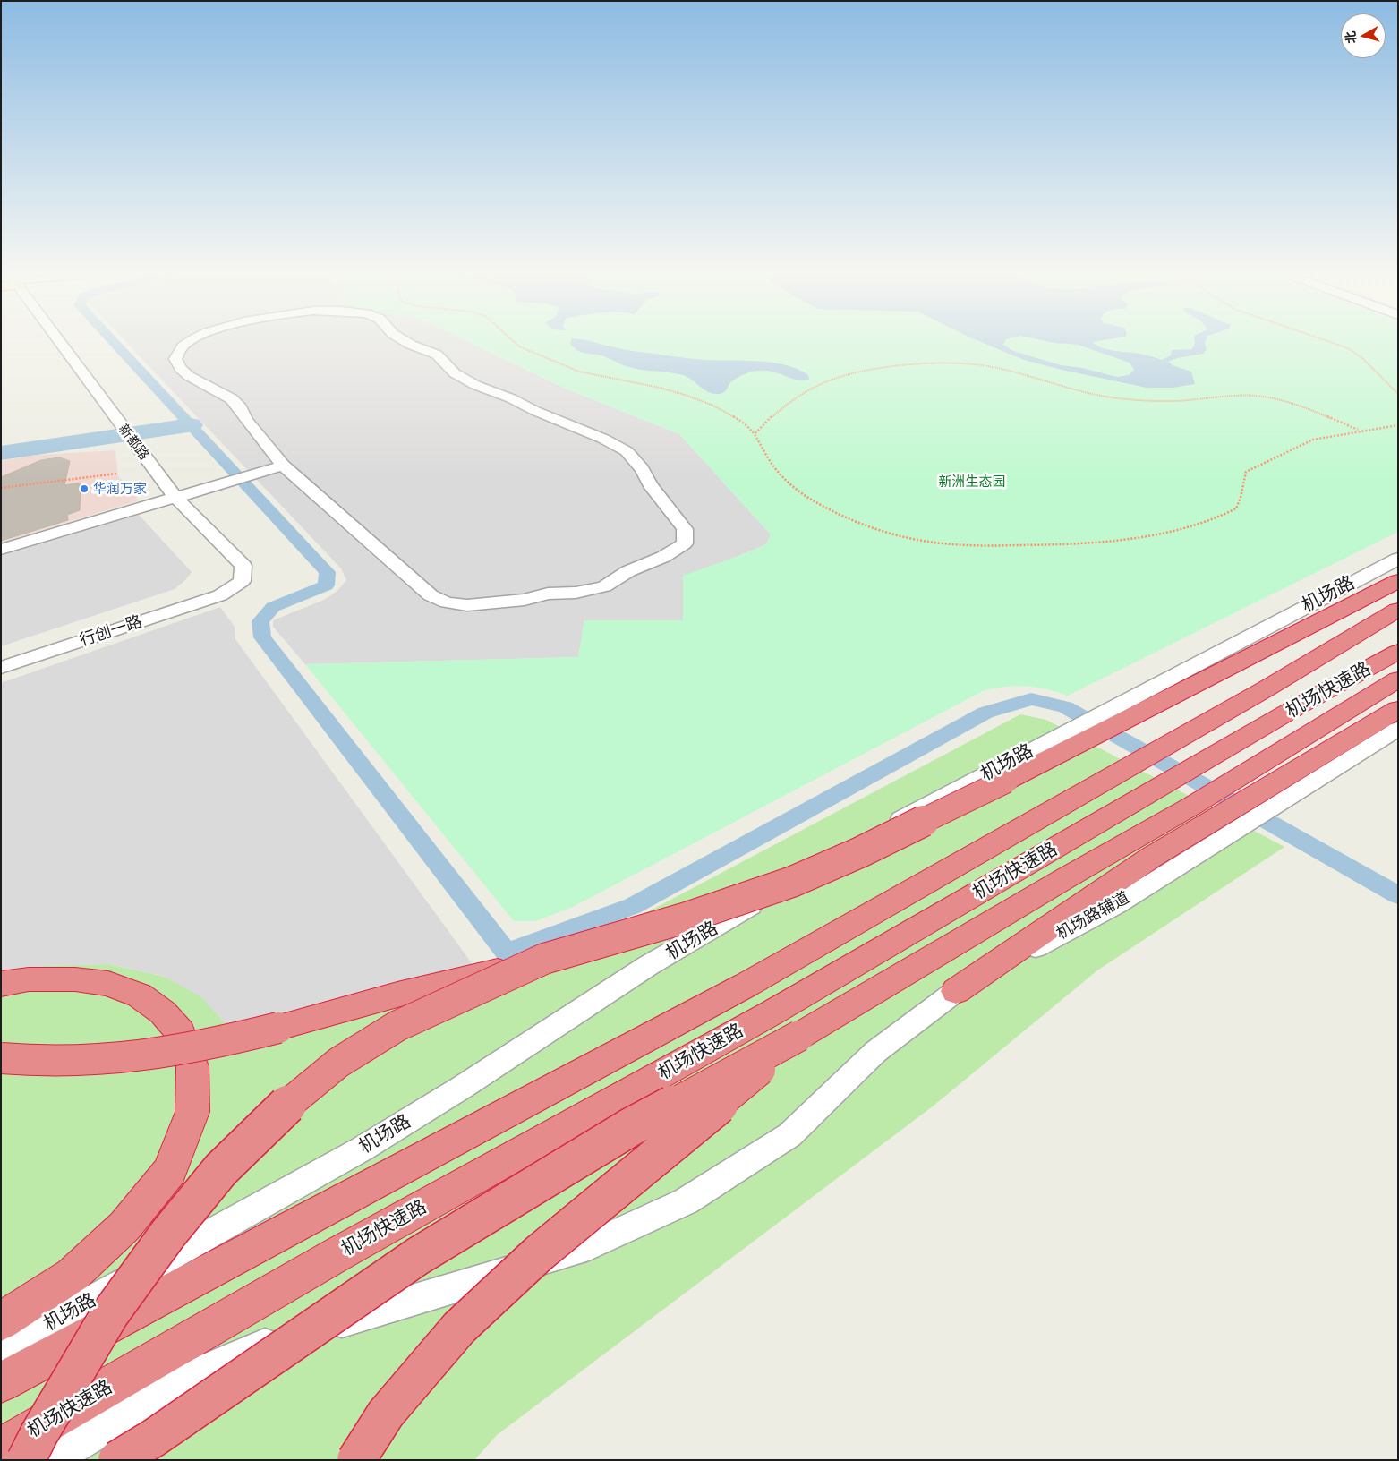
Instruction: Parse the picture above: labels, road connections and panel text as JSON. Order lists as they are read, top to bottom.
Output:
{
  "streets": {
    "highway": ["机场快速路"],
    "street": ["新都路", "机场路", "行创一路"]
  },
  "crossings": [
    ["新都路", "行创一路"]
  ],
  "parks": ["新洲生态园"],
  "places": ["华润万家"],
  "north": "left"
}
